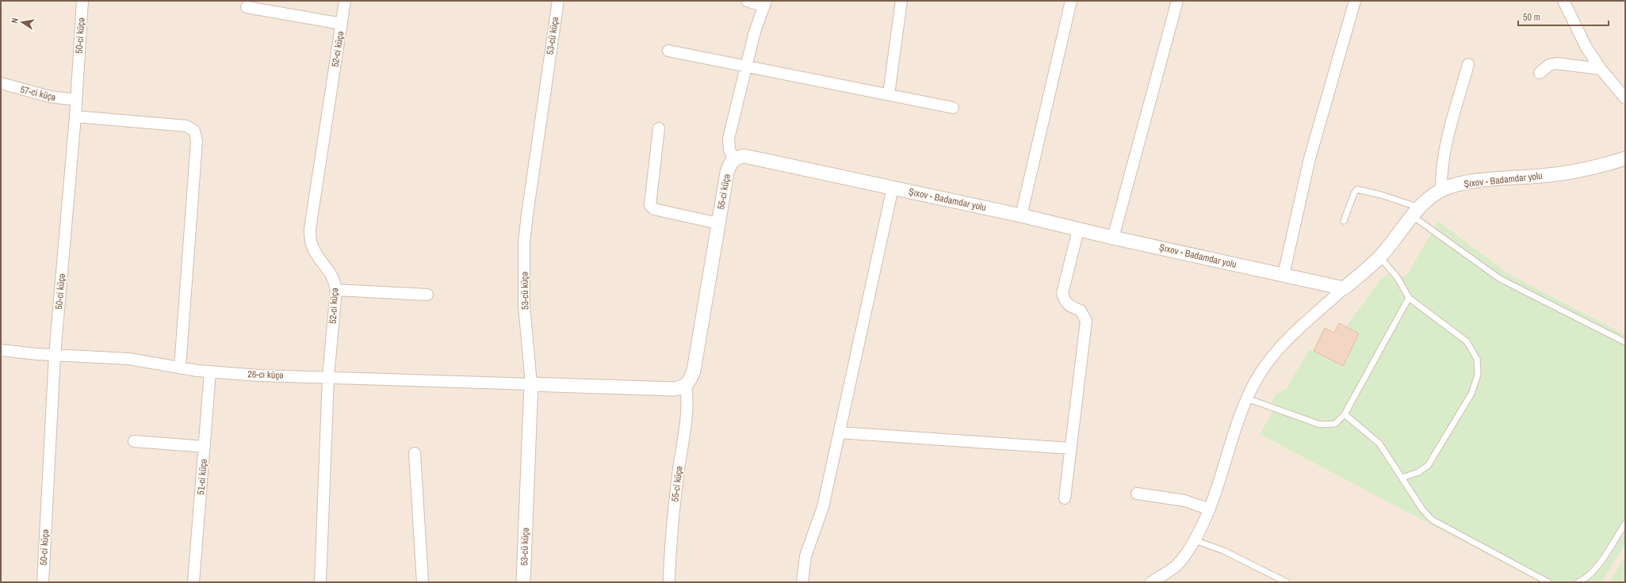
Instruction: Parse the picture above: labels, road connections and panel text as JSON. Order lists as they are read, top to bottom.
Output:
{
  "streets": {
    "street": [
      "50-ci küçə",
      "53-cü küçə",
      "52-ci küçə",
      "57-ci küçə",
      "Şıxov - Badamdar yolu",
      "55-ci küçə",
      "26-cı küçə",
      "51-ci küçə"
    ]
  },
  "crossings": [
    ["50-ci küçə", "57-ci küçə"],
    ["50-ci küçə", "26-cı küçə"],
    ["53-cü küçə", "26-cı küçə"],
    ["52-ci küçə", "26-cı küçə"],
    ["Şıxov - Badamdar yolu", "55-ci küçə"],
    ["26-cı küçə", "51-ci küçə"]
  ],
  "scale_bar": "50 m",
  "north": "left"
}
